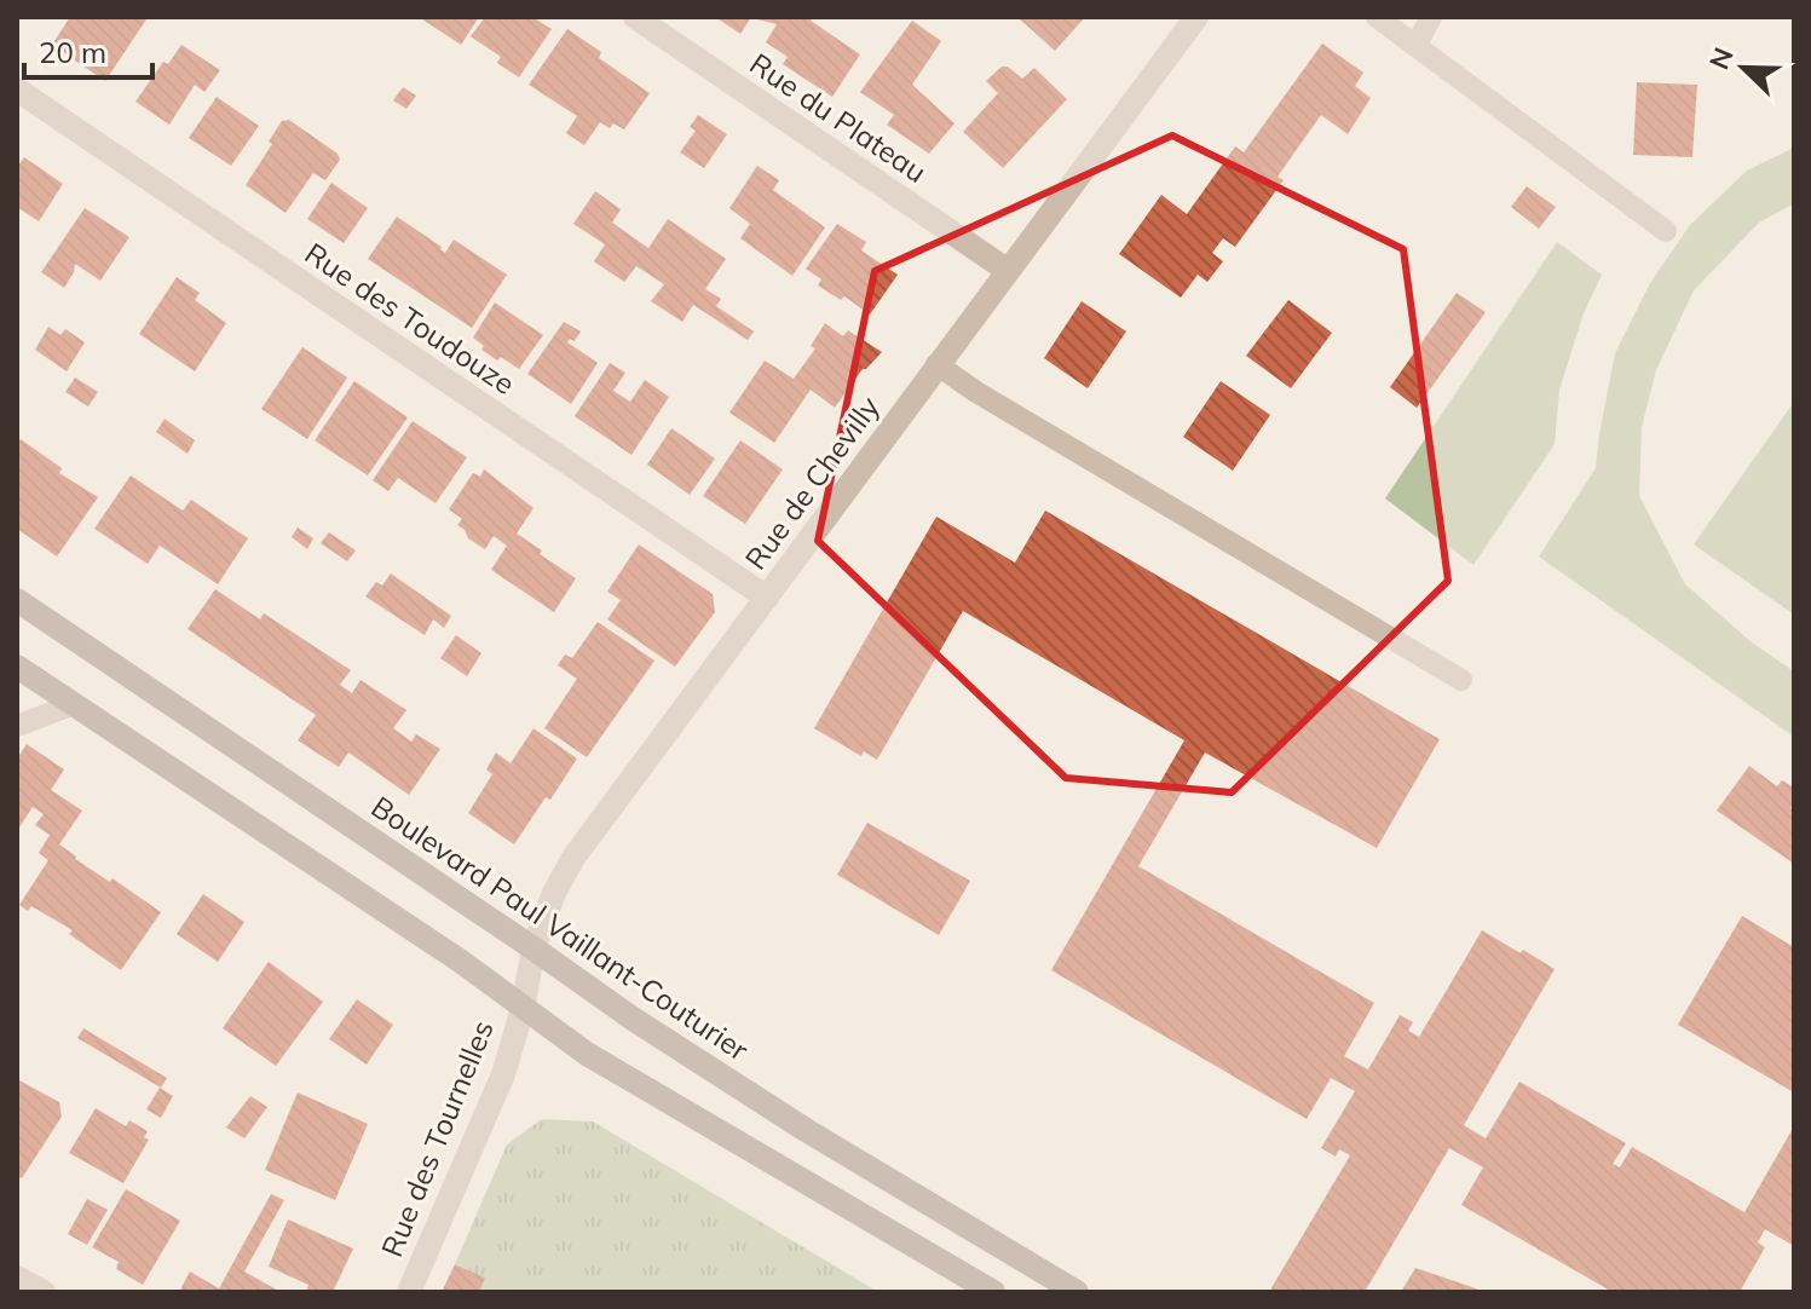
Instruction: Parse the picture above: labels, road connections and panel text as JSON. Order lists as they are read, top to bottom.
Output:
{
  "streets": {
    "main road": ["Boulevard Paul Vaillant-Couturier"],
    "street": [
      "Rue du Plateau",
      "Rue des Toudouze",
      "Rue de Chevilly",
      "Rue des Tournelles"
    ]
  },
  "crossings": [
    ["Rue du Plateau", "Rue de Chevilly"],
    ["Rue des Toudouze", "Rue de Chevilly"],
    ["Rue de Chevilly", "Boulevard Paul Vaillant-Couturier"],
    ["Rue de Chevilly", "Rue des Tournelles"]
  ],
  "scale_bar": "20 m",
  "north": "top left"
}
